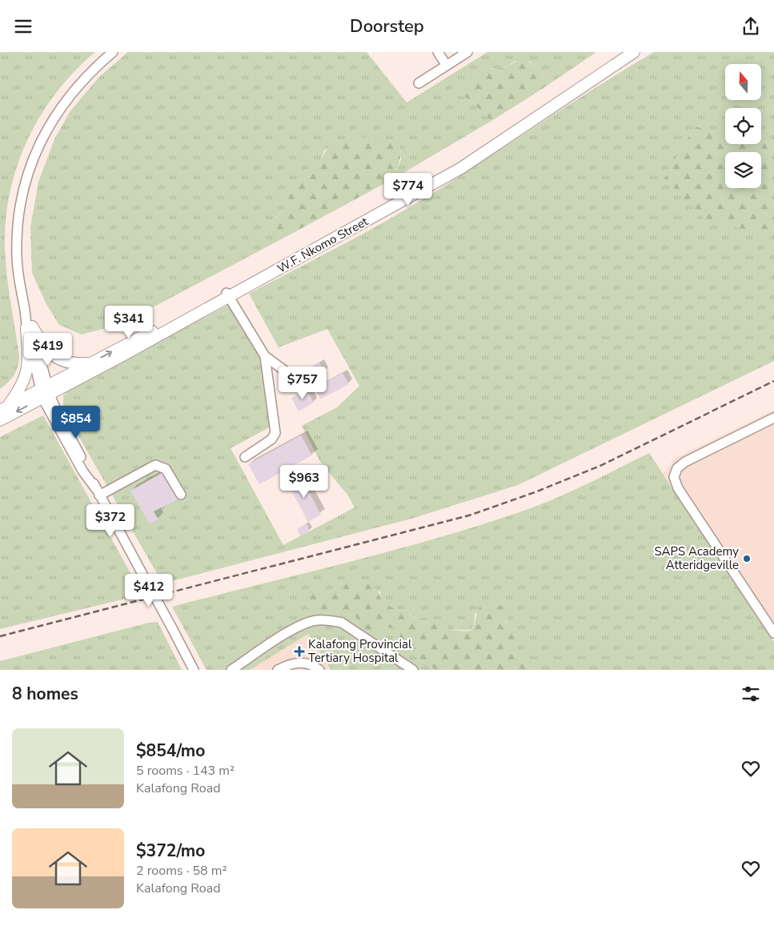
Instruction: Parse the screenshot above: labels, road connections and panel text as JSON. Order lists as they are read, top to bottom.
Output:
{
  "streets": {
    "main road": ["W.F. Nkomo Street"]
  },
  "places": {
    "other": ["SAPS Academy Atteridgeville"],
    "health": ["Kalafong Provincial Tertiary Hospital"]
  },
  "north": "top",
  "page": {
    "header": "Doorstep",
    "price": [
      "$774",
      "$341",
      "$419",
      "$757",
      "$854",
      "$963",
      "$372",
      "$412"
    ],
    "heading": "8 homes",
    "list": [
      {
        "name": "$854/mo",
        "note": "5 rooms · 143 m² · Kalafong Road"
      },
      {
        "name": "$372/mo",
        "note": "2 rooms · 58 m² · Kalafong Road"
      }
    ]
  }
}
